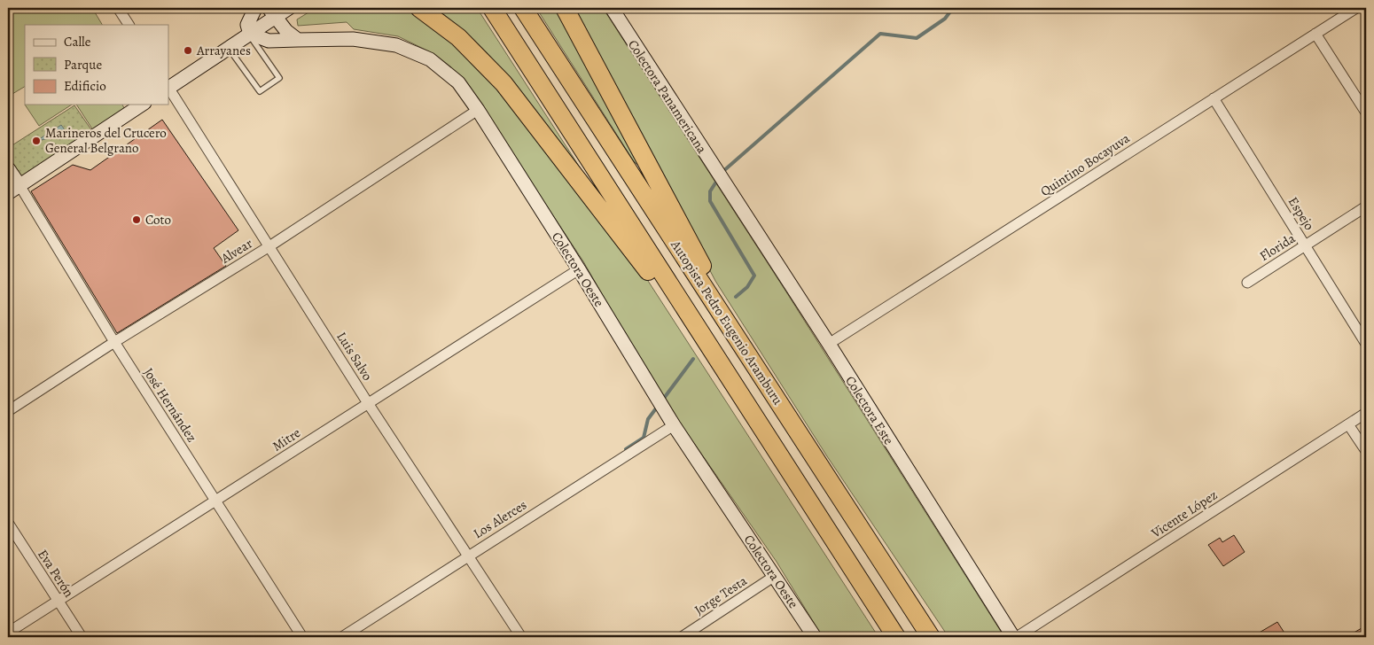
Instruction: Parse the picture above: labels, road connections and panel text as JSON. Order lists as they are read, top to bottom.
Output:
{
  "streets": {
    "highway": ["Autopista Pedro Eugenio Aramburu"],
    "street": [
      "Colectora Panamericana",
      "Quintino Bocayuva",
      "Espejo",
      "Florida",
      "Alvear",
      "Colectora Oeste",
      "Luis Salvo",
      "José Hernández",
      "Colectora Este",
      "Mitre",
      "Vicente López",
      "Los Alerces",
      "Eva Perón",
      "Jorge Testa"
    ]
  },
  "crossings": [
    ["Colectora Panamericana", "Colectora Este"],
    ["Quintino Bocayuva", "Espejo"],
    ["Quintino Bocayuva", "Colectora Este"],
    ["Espejo", "Florida"],
    ["Alvear", "Colectora Oeste"],
    ["Alvear", "Luis Salvo"],
    ["Alvear", "José Hernández"],
    ["Colectora Oeste", "Mitre"],
    ["Colectora Oeste", "Los Alerces"],
    ["Colectora Oeste", "Jorge Testa"],
    ["Luis Salvo", "Mitre"],
    ["Luis Salvo", "Los Alerces"],
    ["José Hernández", "Mitre"],
    ["Mitre", "Eva Perón"]
  ],
  "places": ["Arrayanes", "Marineros del Crucero General Belgrano", "Coto"],
  "legend": ["Calle", "Parque", "Edificio"]
}
